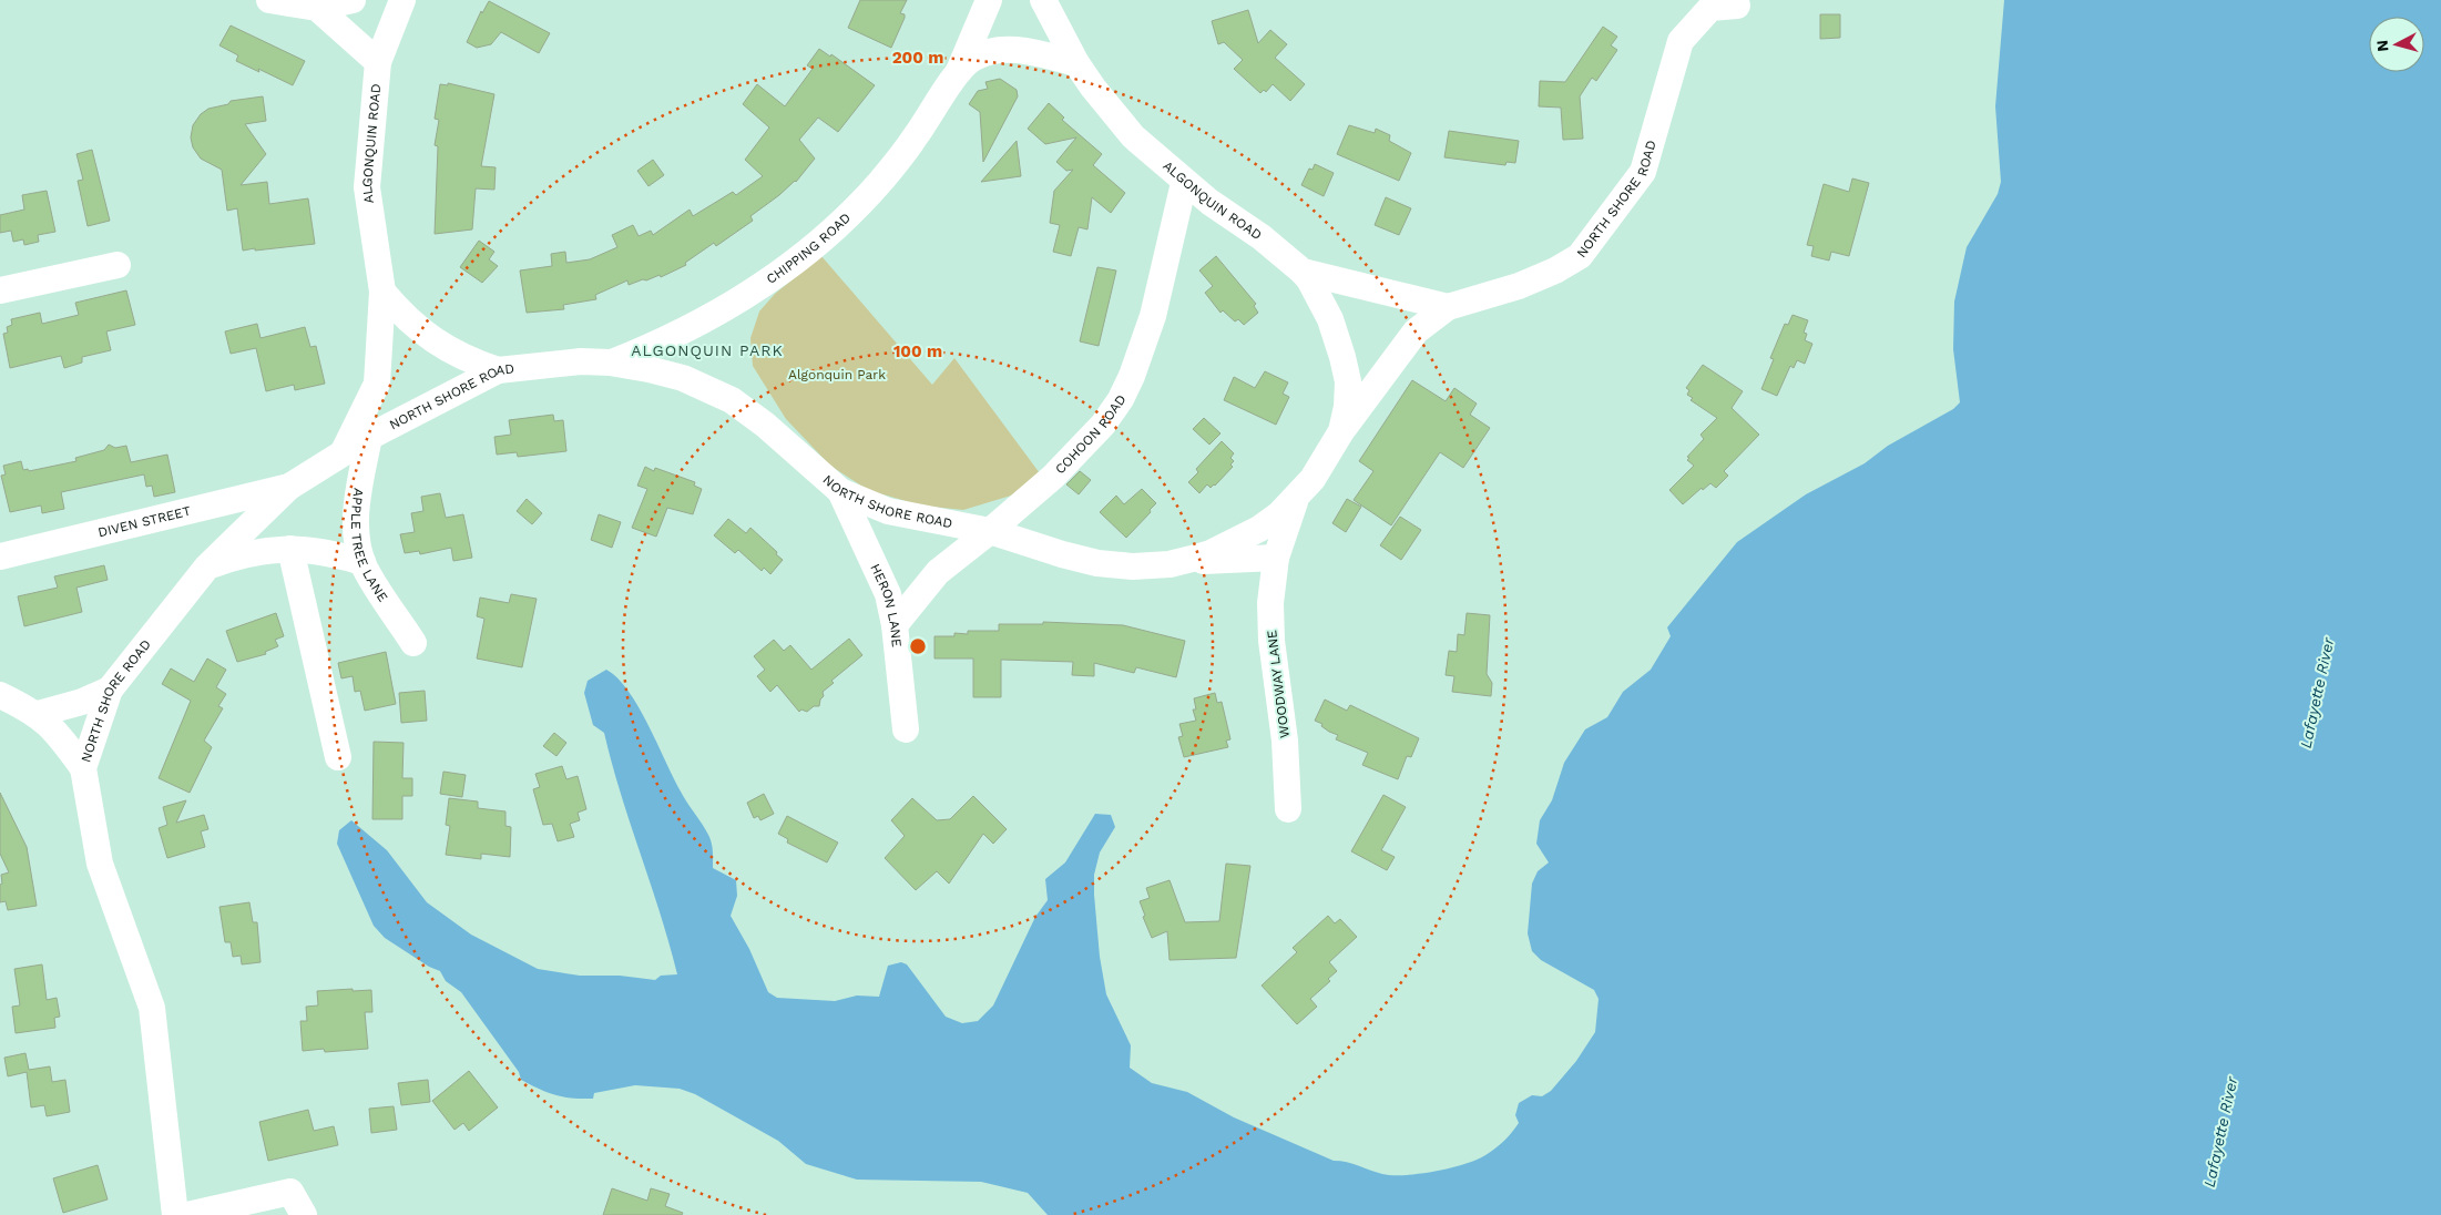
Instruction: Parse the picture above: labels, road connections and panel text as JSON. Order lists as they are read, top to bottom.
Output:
{
  "streets": {
    "street": [
      "ALGONQUIN ROAD",
      "NORTH SHORE ROAD",
      "CHIPPING ROAD",
      "COHOON ROAD",
      "DIVEN STREET",
      "APPLE TREE LANE",
      "HERON LANE",
      "WOODWAY LANE"
    ]
  },
  "crossings": [
    ["ALGONQUIN ROAD", "NORTH SHORE ROAD"],
    ["ALGONQUIN ROAD", "CHIPPING ROAD"],
    ["ALGONQUIN ROAD", "COHOON ROAD"],
    ["NORTH SHORE ROAD", "CHIPPING ROAD"],
    ["NORTH SHORE ROAD", "COHOON ROAD"],
    ["NORTH SHORE ROAD", "DIVEN STREET"],
    ["NORTH SHORE ROAD", "APPLE TREE LANE"],
    ["NORTH SHORE ROAD", "HERON LANE"],
    ["NORTH SHORE ROAD", "WOODWAY LANE"],
    ["COHOON ROAD", "HERON LANE"]
  ],
  "districts": ["ALGONQUIN PARK"],
  "water": ["Lafayette River"],
  "parks": ["Algonquin Park"],
  "north": "left",
  "rings": ["200 m", "100 m"]
}
